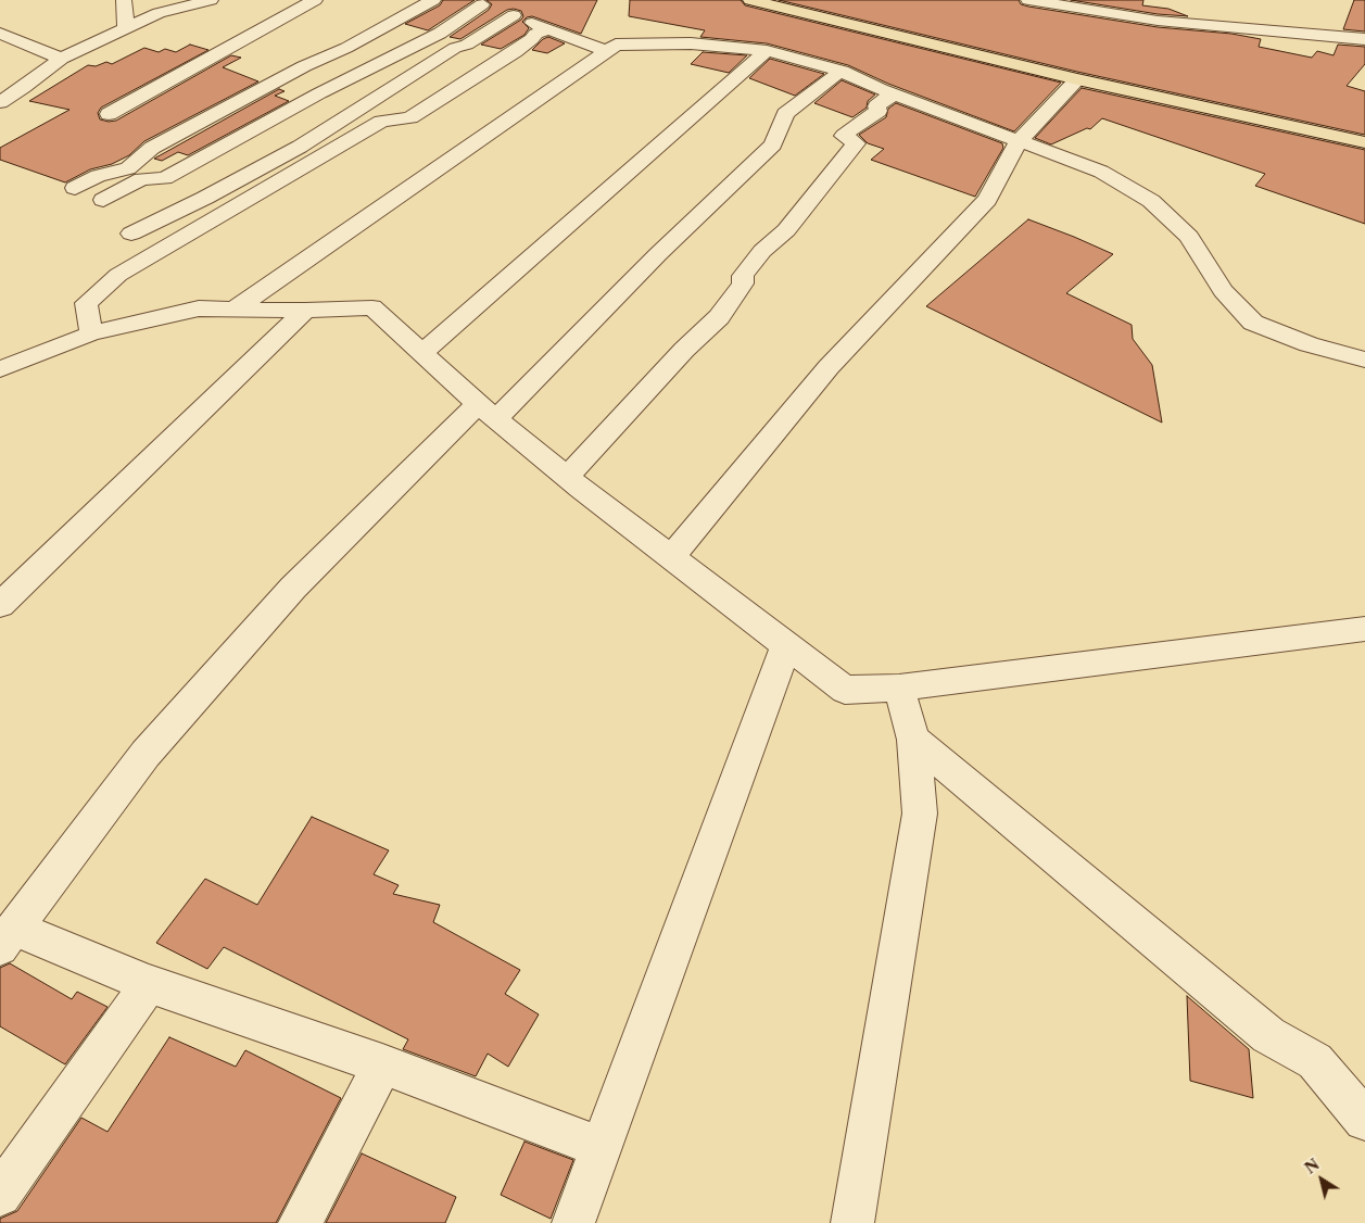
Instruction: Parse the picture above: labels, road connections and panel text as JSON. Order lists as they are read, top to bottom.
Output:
{
  "north": "top left"
}
